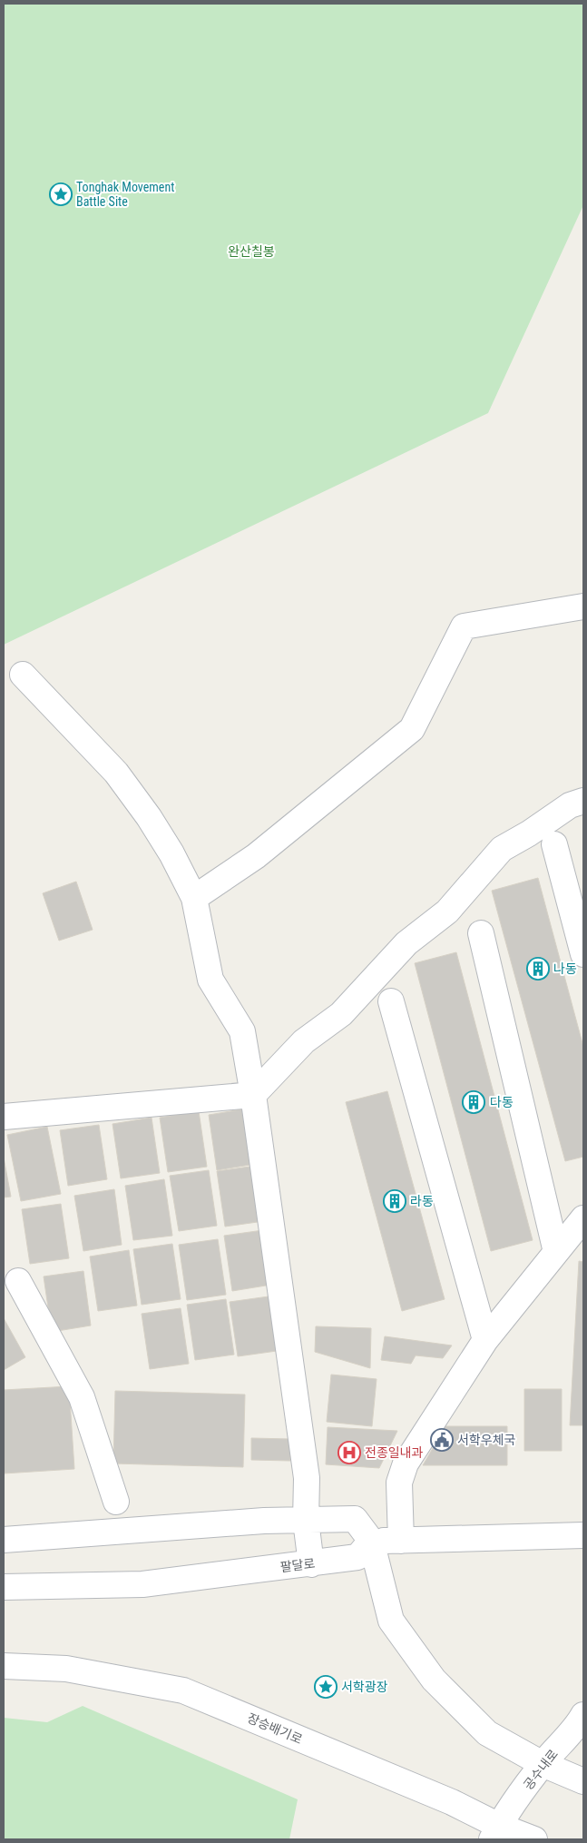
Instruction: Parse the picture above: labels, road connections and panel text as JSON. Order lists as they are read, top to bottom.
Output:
{
  "streets": {
    "street": ["팔달로", "장승배기로", "공수내로"]
  },
  "crossings": [
    ["장승배기로", "공수내로"]
  ],
  "parks": ["완산칠봉"],
  "places": {
    "place": ["Tonghak Movement Battle Site", "서학광장"],
    "building": ["나동", "다동", "라동"],
    "public building": ["서학우체국"],
    "hospital": ["전종일내과"]
  }
}
